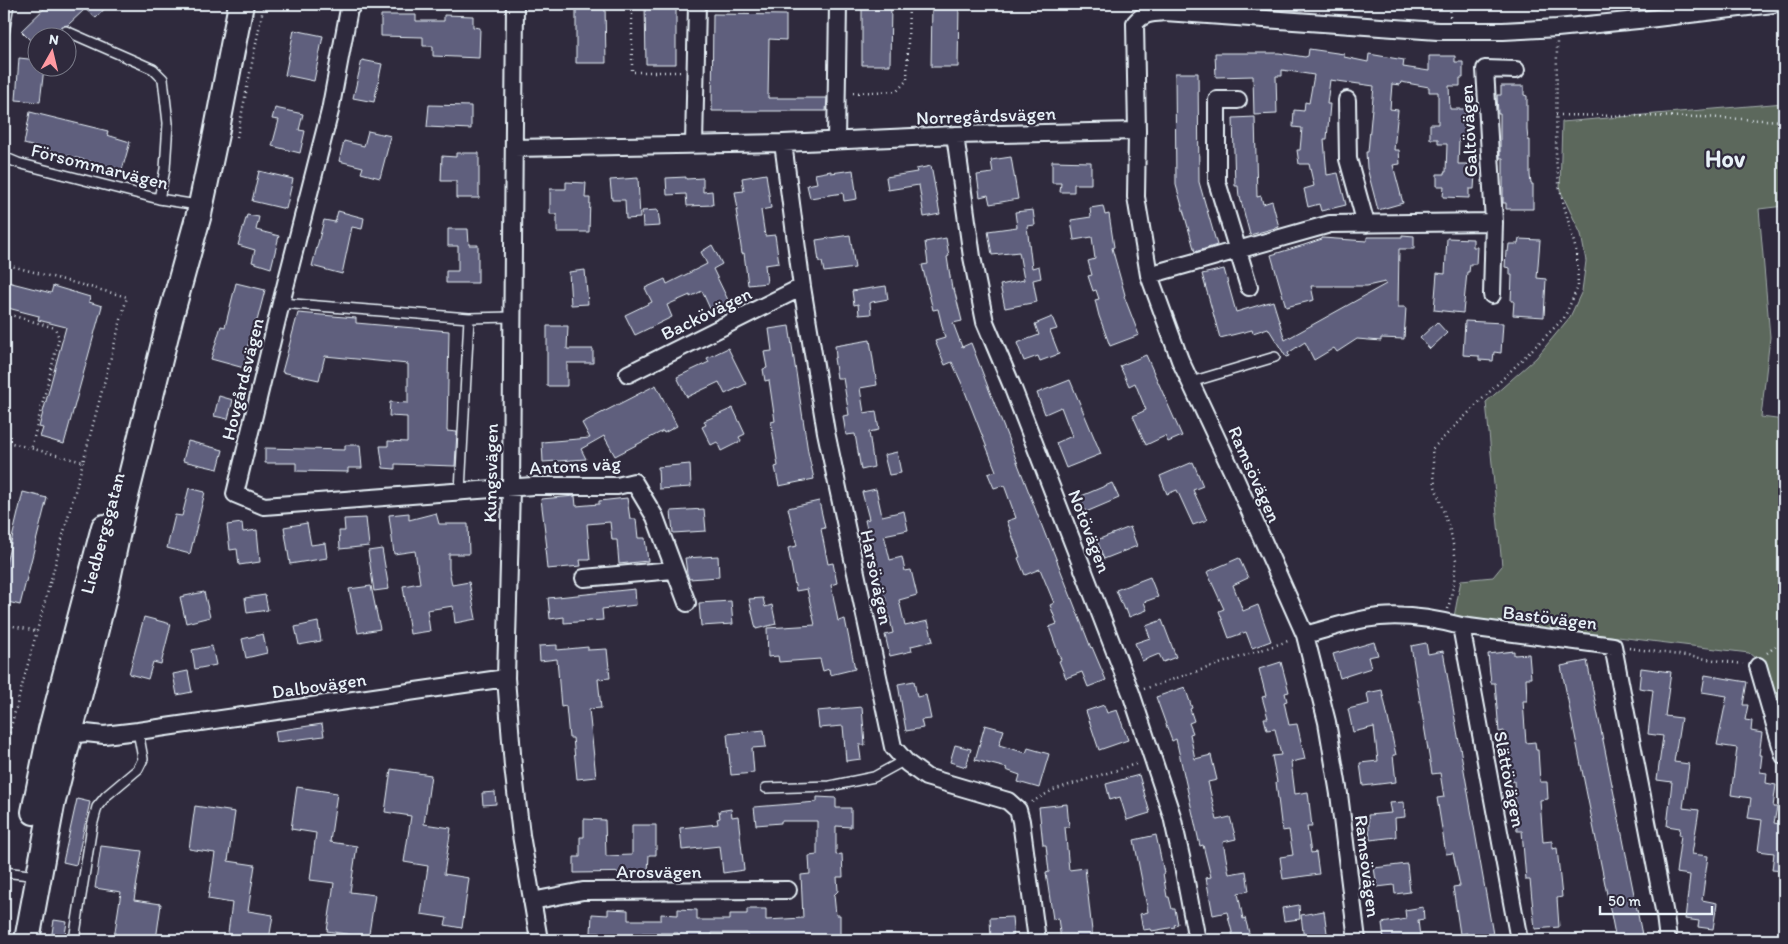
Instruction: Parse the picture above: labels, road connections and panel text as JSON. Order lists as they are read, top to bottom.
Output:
{
  "streets": {
    "street": [
      "Norregårdsvägen",
      "Galtövägen",
      "Backövägen",
      "Hovgårdsvägen",
      "Antons väg",
      "Kungsvägen",
      "Ramsövägen",
      "Notövägen",
      "Liedbergsgatan",
      "Harsövägen",
      "Bastövägen",
      "Dalbovägen",
      "Slättövägen",
      "Arosvägen"
    ],
    "lane": ["Försommarvägen"]
  },
  "crossings": [
    ["Norregårdsvägen", "Kungsvägen"],
    ["Norregårdsvägen", "Ramsövägen"],
    ["Norregårdsvägen", "Notövägen"],
    ["Norregårdsvägen", "Harsövägen"],
    ["Försommarvägen", "Liedbergsgatan"],
    ["Backövägen", "Harsövägen"],
    ["Hovgårdsvägen", "Antons väg"],
    ["Hovgårdsvägen", "Kungsvägen"],
    ["Antons väg", "Kungsvägen"],
    ["Kungsvägen", "Dalbovägen"],
    ["Kungsvägen", "Arosvägen"],
    ["Ramsövägen", "Bastövägen"],
    ["Liedbergsgatan", "Dalbovägen"],
    ["Bastövägen", "Slättövägen"]
  ],
  "districts": ["Hov"],
  "scale_bar": "50 m",
  "north": "top"
}
